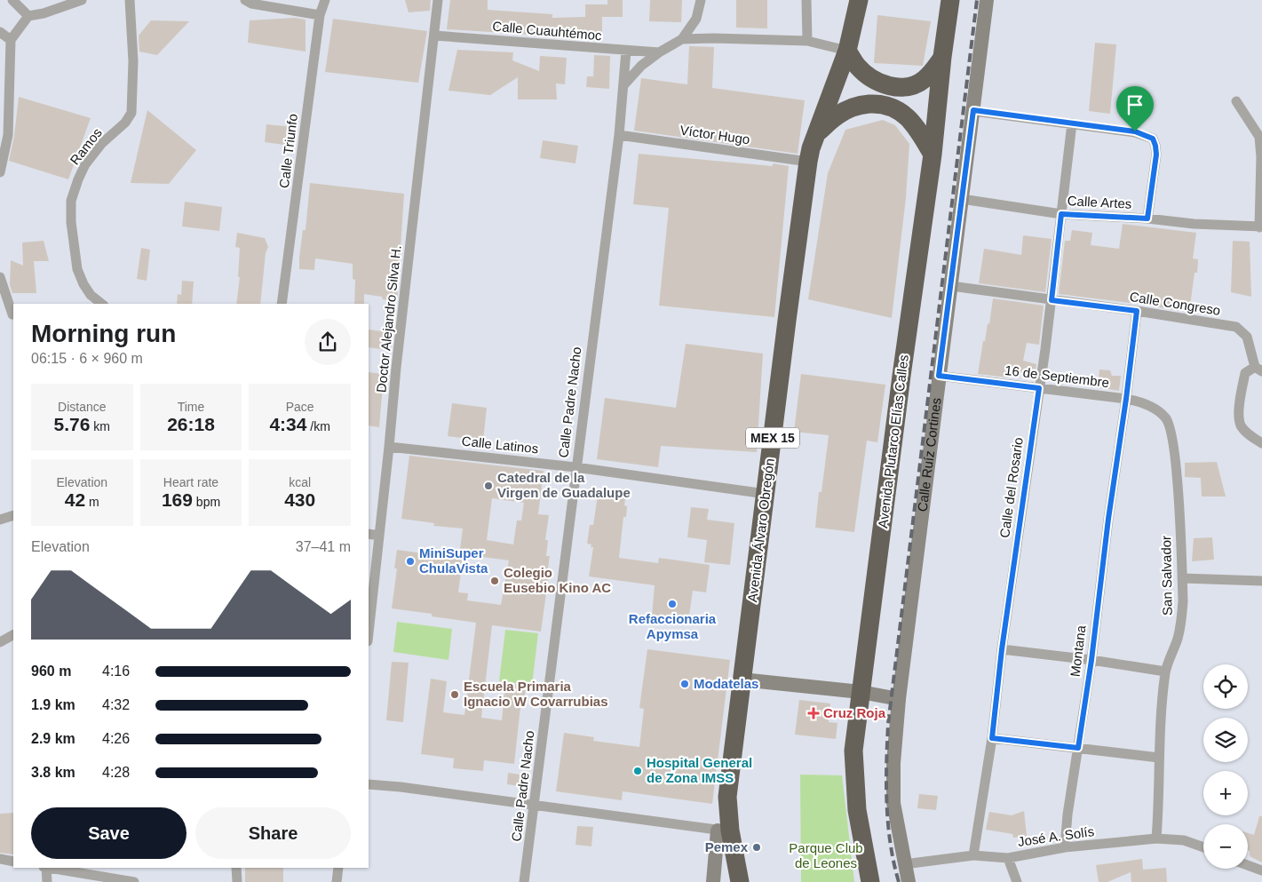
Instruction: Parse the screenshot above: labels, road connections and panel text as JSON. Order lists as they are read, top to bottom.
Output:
{
  "streets": {
    "highway": ["MEX 15", "Avenida Plutarco Elías Calles", "Avenida Álvaro Obregón"],
    "street": [
      "Calle Cuauhtémoc",
      "Víctor Hugo",
      "Ramos",
      "Calle Triunfo",
      "Calle Artes",
      "Calle Congreso",
      "Doctor Alejandro Silva H.",
      "16 de Septiembre",
      "Calle Padre Nacho",
      "Calle Latinos",
      "Calle Ruíz Cortines",
      "Calle del Rosario",
      "San Salvador",
      "Montana",
      "José A. Solís"
    ]
  },
  "crossings": [
    ["Calle Cuauhtémoc", "Doctor Alejandro Silva H."],
    ["Calle Cuauhtémoc", "Calle Padre Nacho"],
    ["Víctor Hugo", "Calle Padre Nacho"],
    ["Víctor Hugo", "Avenida Álvaro Obregón"],
    ["Calle Artes", "Calle Ruíz Cortines"],
    ["Calle Artes", "Calle del Rosario"],
    ["Calle Congreso", "Calle Ruíz Cortines"],
    ["Calle Congreso", "Calle del Rosario"],
    ["Calle Congreso", "Montana"],
    ["Doctor Alejandro Silva H.", "Calle Latinos"],
    ["16 de Septiembre", "Calle Ruíz Cortines"],
    ["16 de Septiembre", "Calle del Rosario"],
    ["16 de Septiembre", "San Salvador"],
    ["16 de Septiembre", "Montana"],
    ["Calle Padre Nacho", "Calle Latinos"],
    ["Calle Latinos", "Avenida Álvaro Obregón"],
    ["Calle Ruíz Cortines", "José A. Solís"],
    ["Calle del Rosario", "José A. Solís"],
    ["San Salvador", "José A. Solís"],
    ["Montana", "José A. Solís"]
  ],
  "parks": ["Parque Club de Leones"],
  "places": {
    "other": [
      "Catedral de la Virgen de Guadalupe",
      "MiniSuper ChulaVista",
      "Colegio Eusebio Kino AC",
      "Refaccionaria Apymsa",
      "Modatelas",
      "Escuela Primaria Ignacio W Covarrubias",
      "Hospital General de Zona IMSS",
      "Pemex"
    ],
    "health": ["Cruz Roja"]
  },
  "page": {
    "heading": ["Morning run", "06:15 · 6 × 960 m"],
    "stats": [
      ["Distance", "5.76 km"],
      ["Time", "26:18"],
      ["Pace", "4:34 /km"],
      ["Elevation", "42 m"],
      ["Heart rate", "169 bpm"],
      ["kcal", "430"]
    ],
    "chart": ["Elevation", "37–41 m"],
    "list": [
      {
        "name": "960 m",
        "note": "4:16"
      },
      {
        "name": "1.9 km",
        "note": "4:32"
      },
      {
        "name": "2.9 km",
        "note": "4:26"
      },
      {
        "name": "3.8 km",
        "note": "4:28"
      }
    ],
    "map_buttons": ["+", "−"],
    "buttons": ["Save", "Share"]
  }
}
